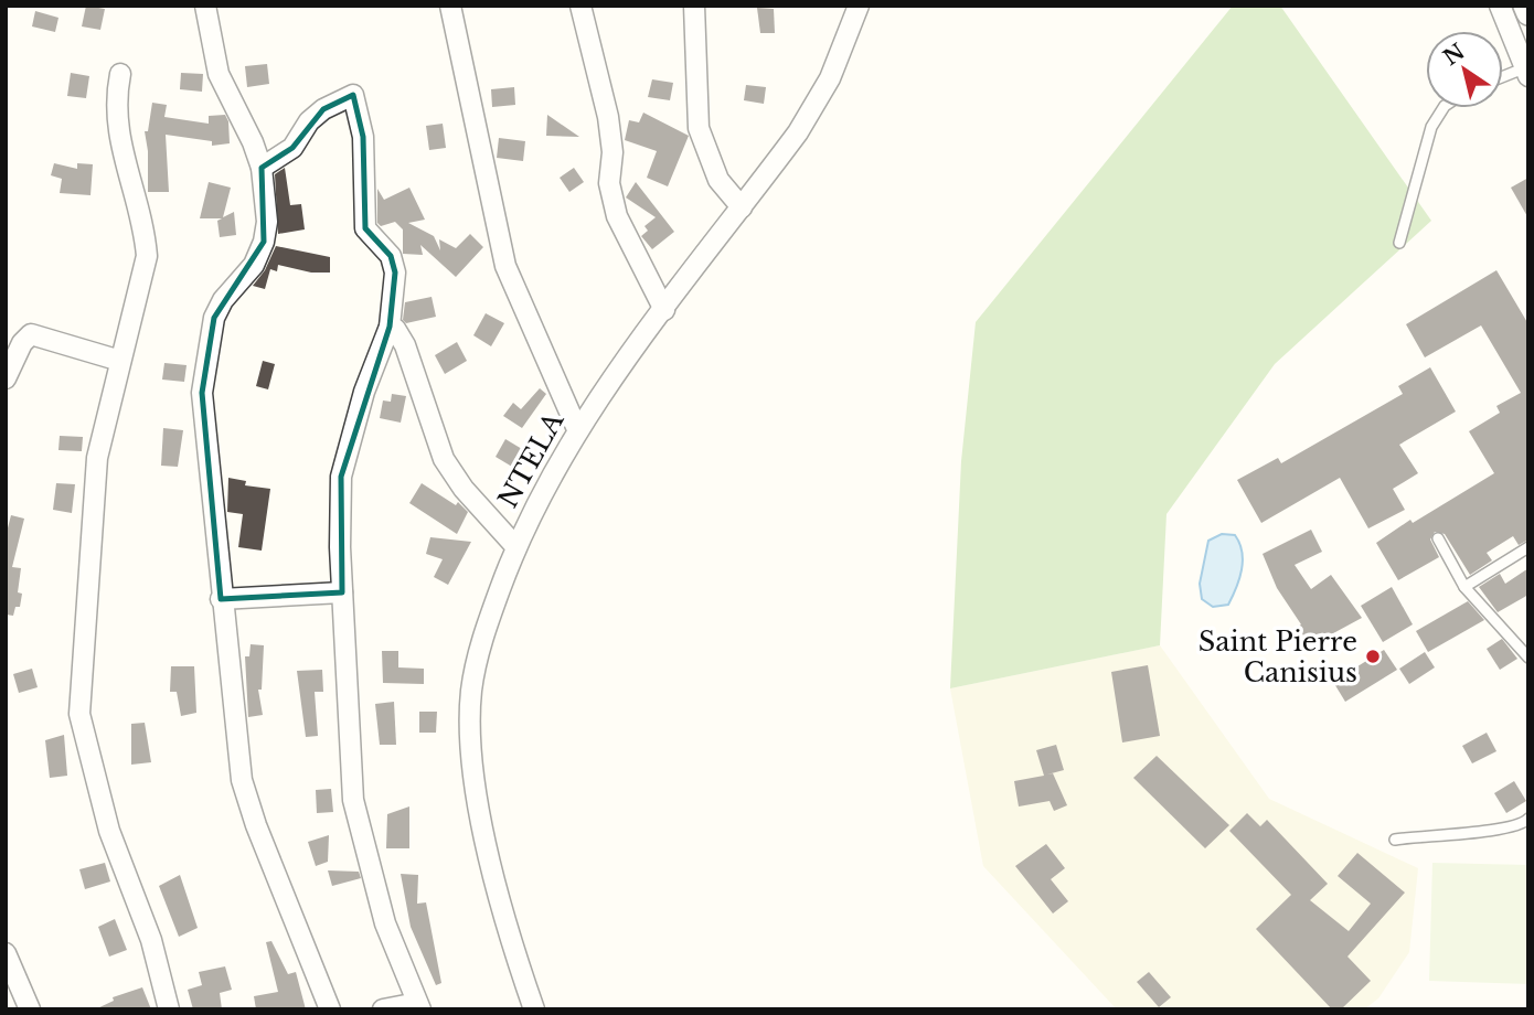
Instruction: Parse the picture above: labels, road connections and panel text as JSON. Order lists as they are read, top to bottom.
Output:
{
  "streets": {
    "street": ["NTELA"]
  },
  "places": ["Saint Pierre Canisius"],
  "north": "top left"
}
